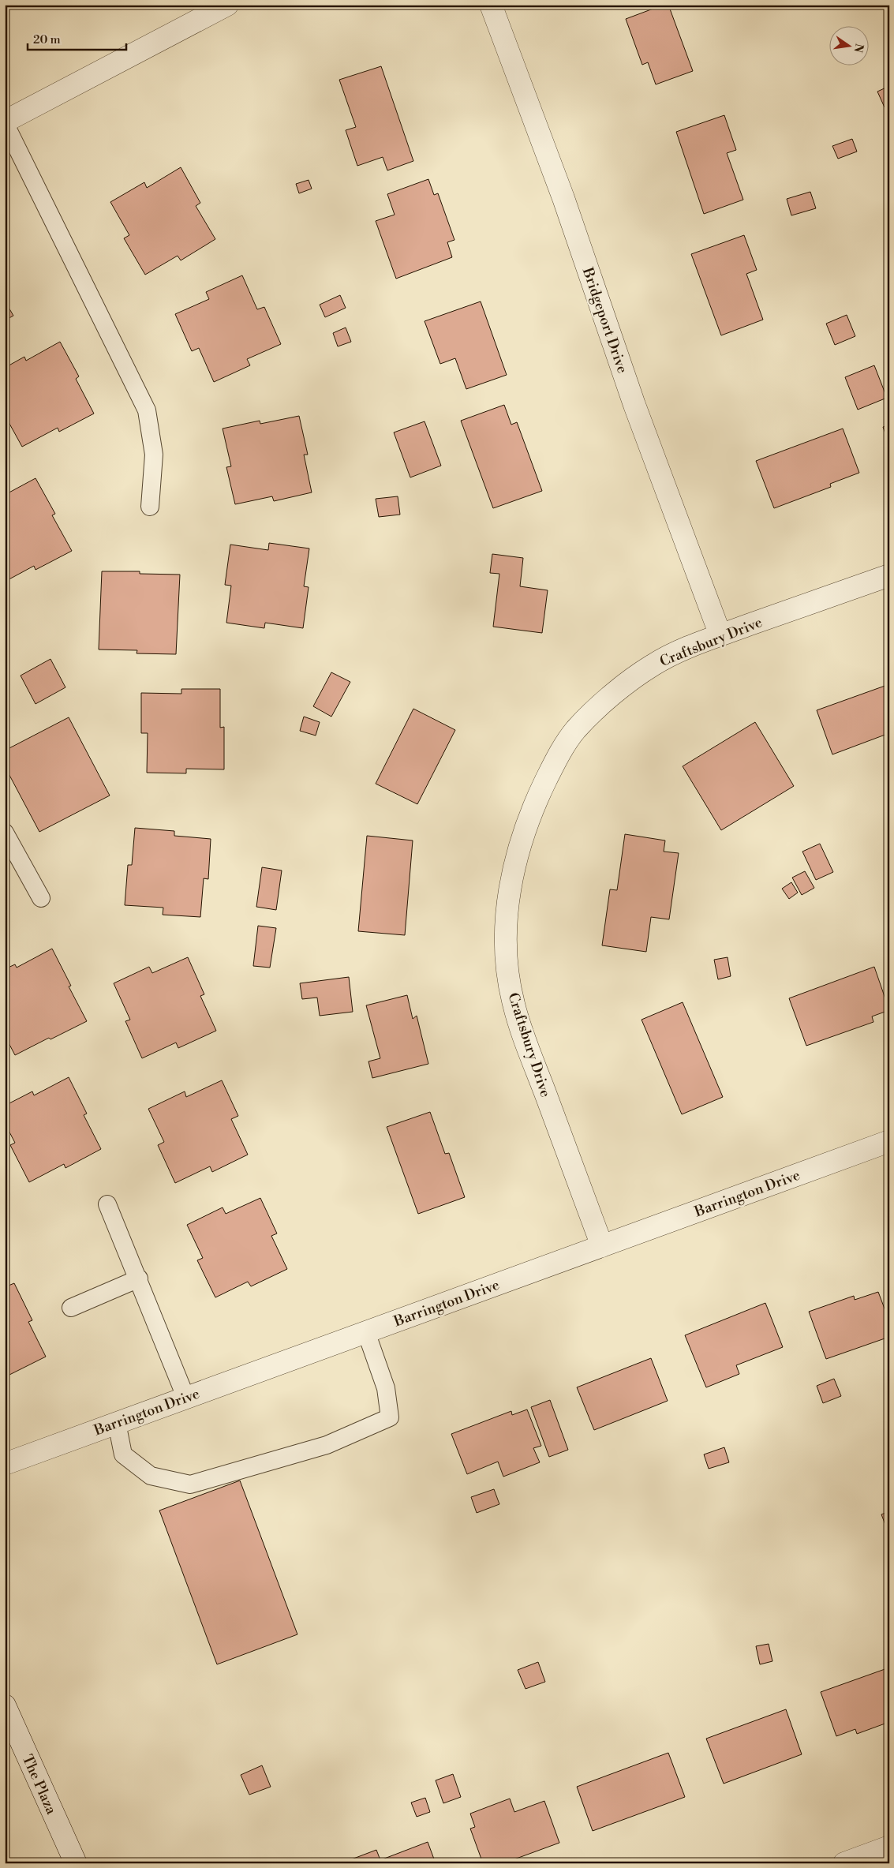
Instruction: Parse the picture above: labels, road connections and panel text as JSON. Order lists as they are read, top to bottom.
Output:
{
  "streets": {
    "street": [
      "Bridgeport Drive",
      "Craftsbury Drive",
      "Barrington Drive",
      "The Plaza"
    ]
  },
  "crossings": [
    ["Bridgeport Drive", "Craftsbury Drive"],
    ["Craftsbury Drive", "Barrington Drive"]
  ],
  "scale_bar": "20 m",
  "north": "right"
}
